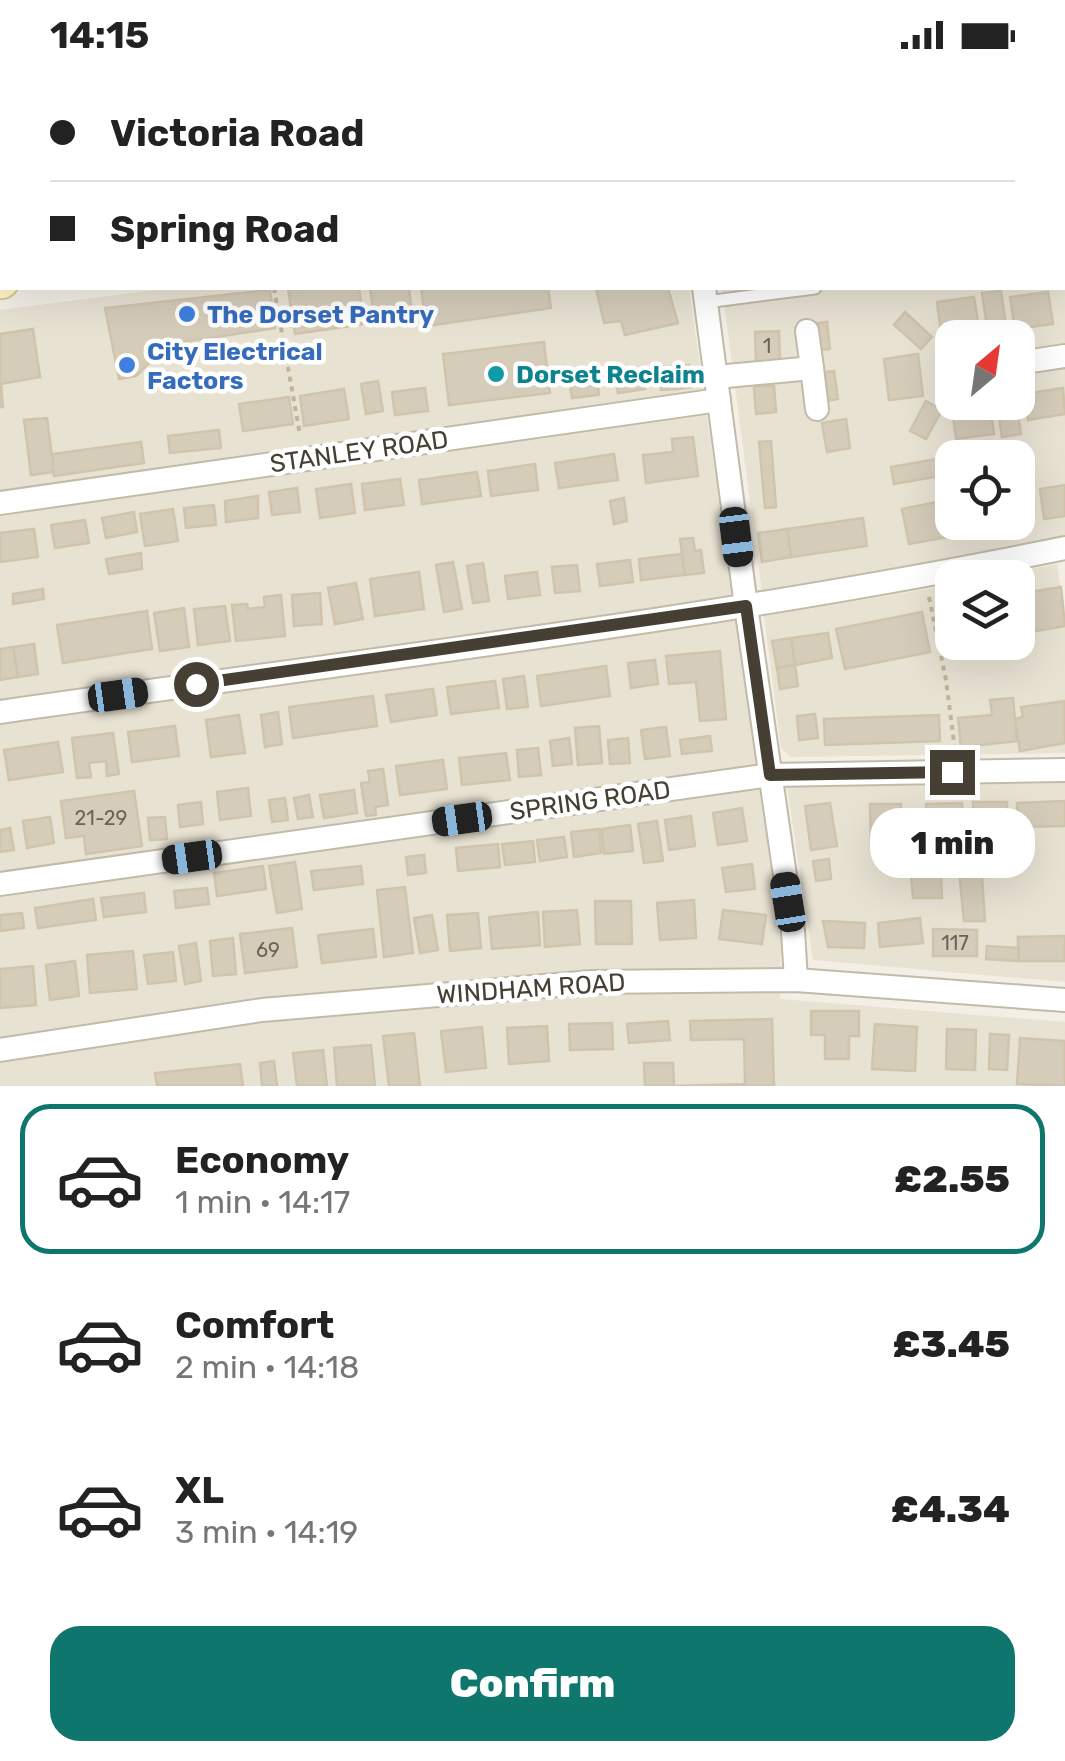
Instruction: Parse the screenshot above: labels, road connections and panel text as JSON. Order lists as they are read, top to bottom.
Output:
{
  "streets": {
    "street": ["STANLEY ROAD", "SPRING ROAD", "WINDHAM ROAD"]
  },
  "places": ["The Dorset Pantry", "City Electrical Factors", "Dorset Reclaim"],
  "house_numbers": [
    "1",
    "21-29",
    "117",
    "69"
  ],
  "north": "top right",
  "page": {
    "status": "14:15",
    "banner": ["Victoria Road", "Spring Road"],
    "bubble": "1 min",
    "list": [
      {
        "name": "Economy",
        "note": "1 min · 14:17",
        "value": "£2.55"
      },
      {
        "name": "Comfort",
        "note": "2 min · 14:18",
        "value": "£3.45"
      },
      {
        "name": "XL",
        "note": "3 min · 14:19",
        "value": "£4.34"
      }
    ],
    "buttons": "Confirm"
  }
}
